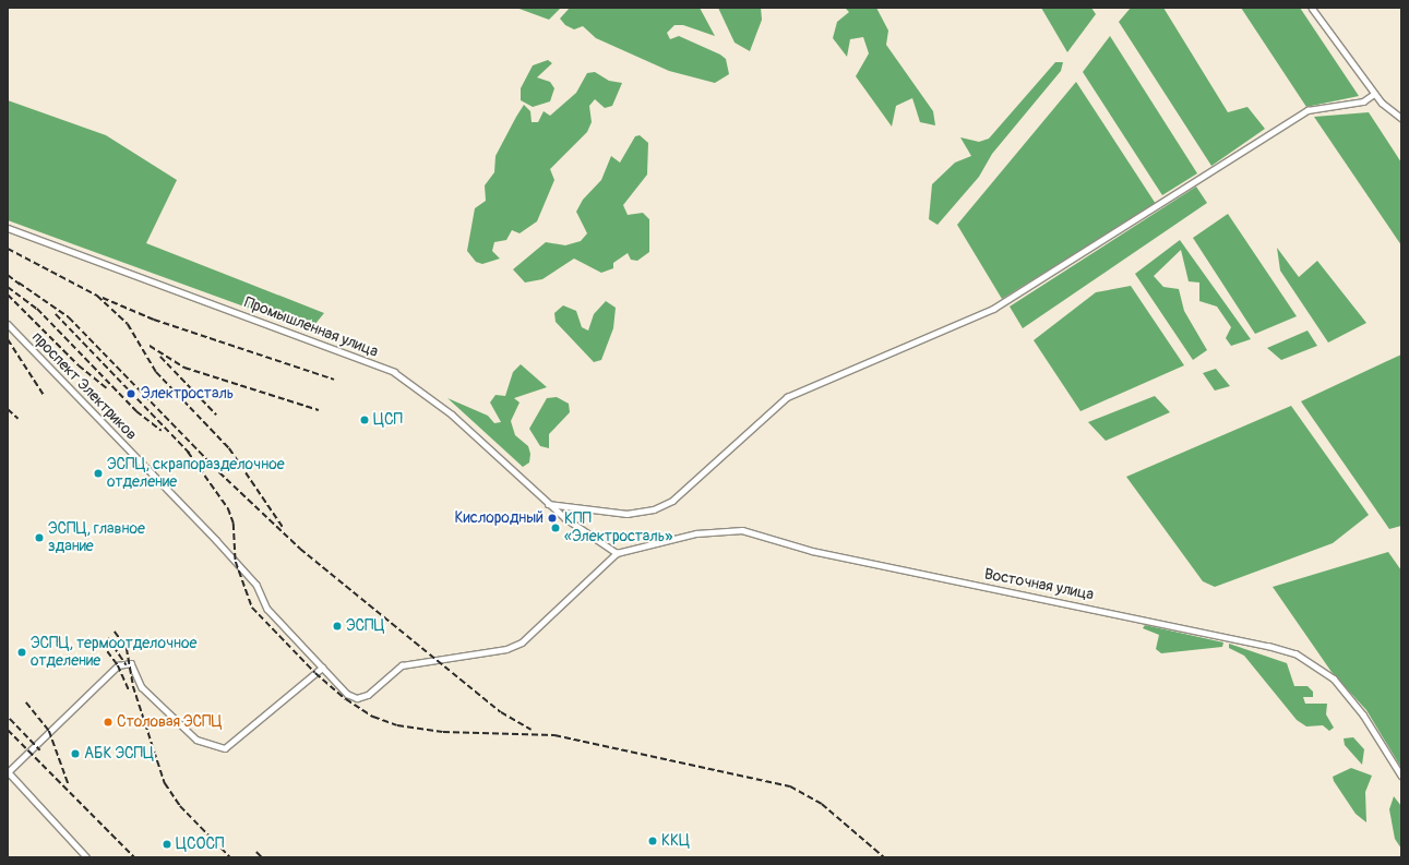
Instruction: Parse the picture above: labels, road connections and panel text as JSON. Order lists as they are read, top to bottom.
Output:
{
  "streets": {
    "street": ["Промышленная улица", "проспект Электриков", "Восточная улица"]
  },
  "crossings": [
    ["Промышленная улица", "проспект Электриков"],
    ["Промышленная улица", "Восточная улица"],
    ["проспект Электриков", "Восточная улица"]
  ],
  "places": [
    "Электросталь",
    "ЦСП",
    "ЭСПЦ, скрапоразделочное отделение",
    "Кислородный",
    "КПП «Электросталь»",
    "ЭСПЦ, главное здание",
    "ЭСПЦ",
    "ЭСПЦ, термоотделочное отделение",
    "Столовая ЭСПЦ",
    "АБК ЭСПЦ",
    "ККЦ",
    "ЦСОСП"
  ]
}
